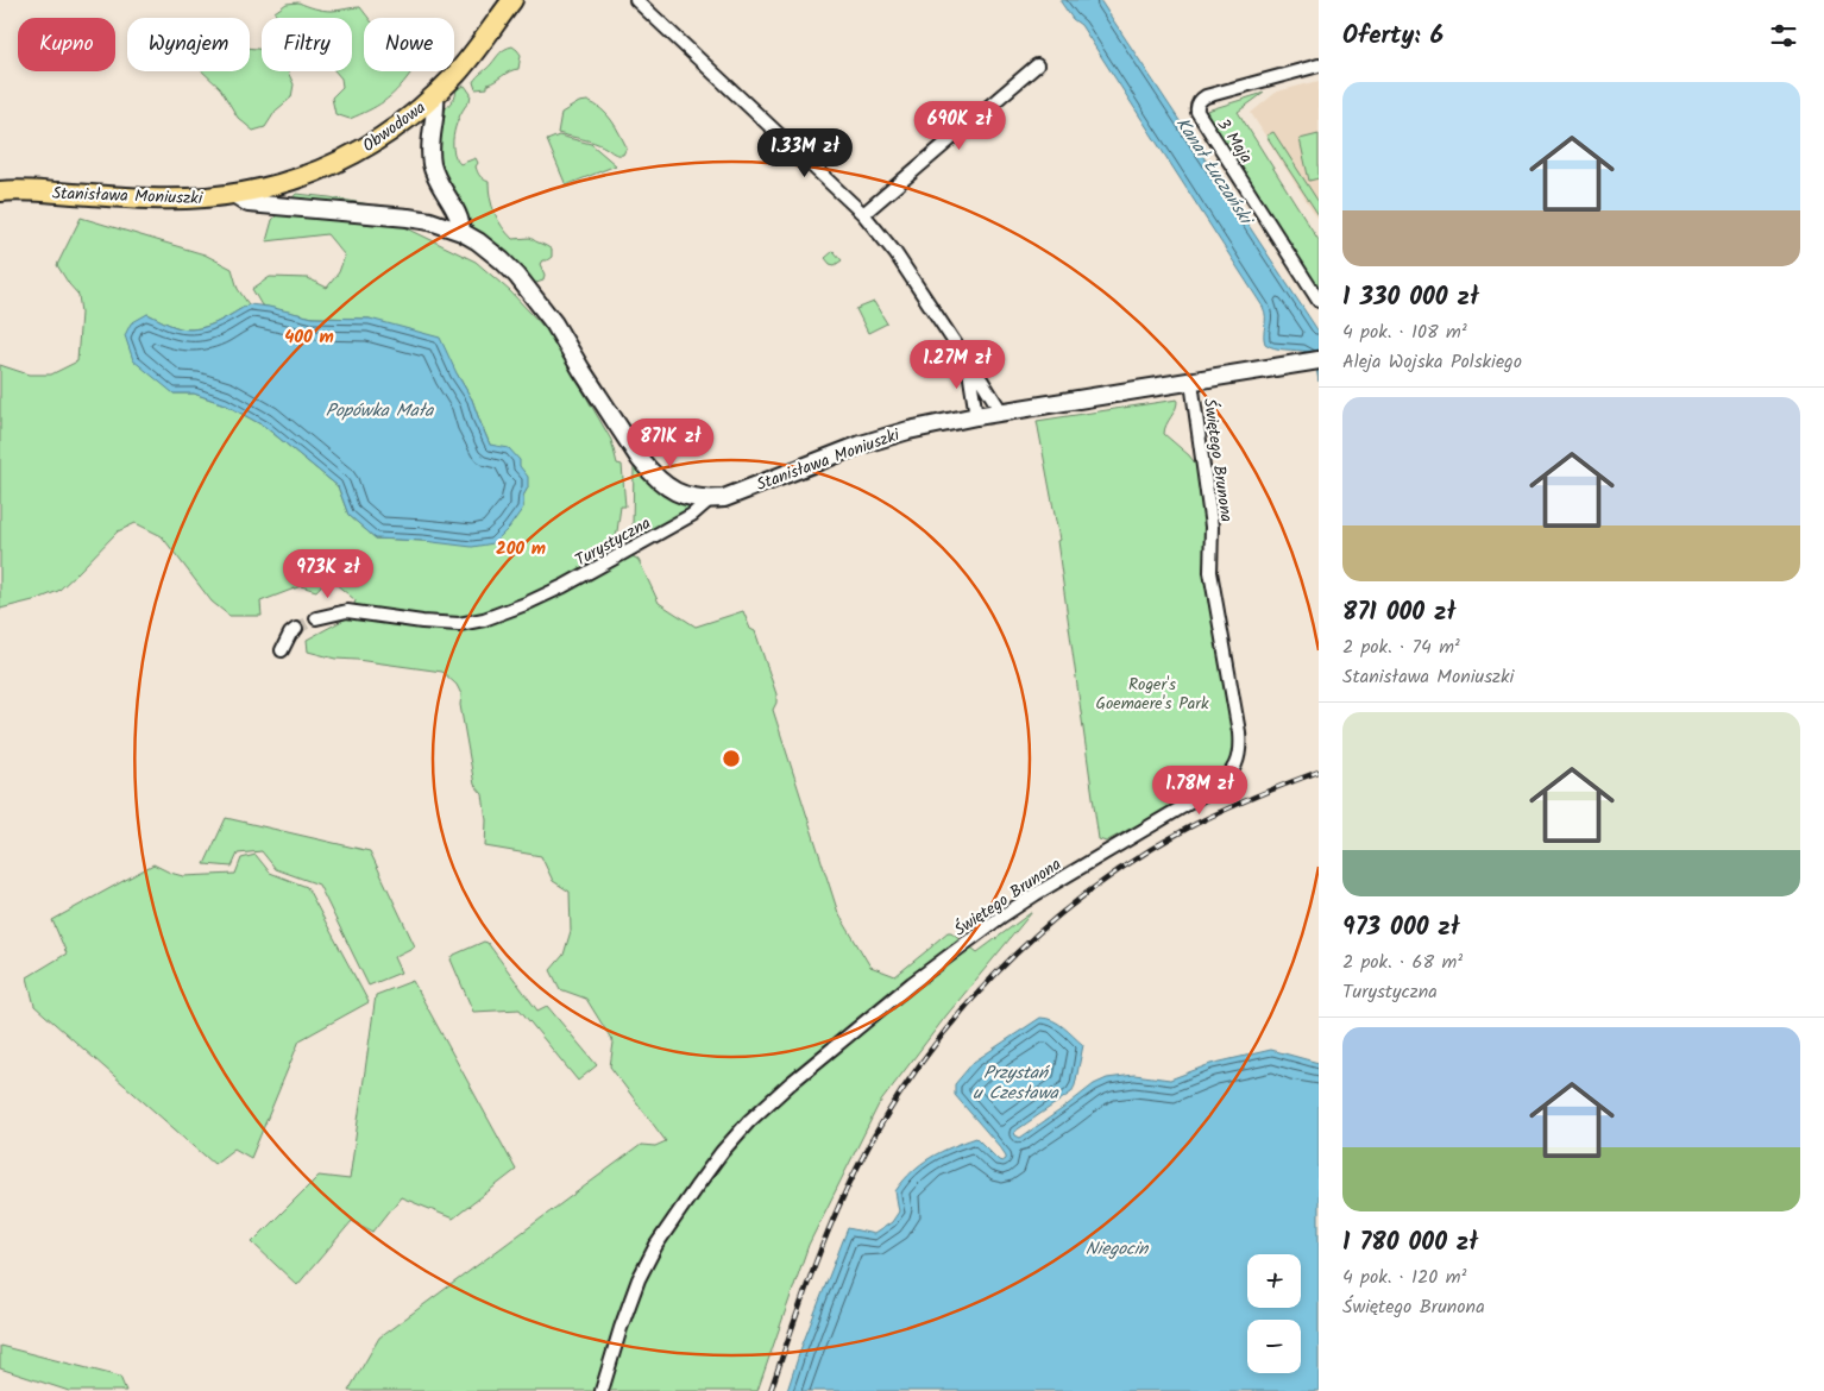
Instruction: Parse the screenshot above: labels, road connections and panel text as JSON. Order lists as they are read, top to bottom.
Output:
{
  "streets": {
    "main road": ["Obwodowa", "Stanisława Moniuszki"],
    "street": ["3 Maja", "Świętego Brunona", "Turystyczna"]
  },
  "crossings": [
    ["Obwodowa", "Stanisława Moniuszki"],
    ["Stanisława Moniuszki", "Świętego Brunona"],
    ["Stanisława Moniuszki", "Turystyczna"]
  ],
  "water": [
    "Kanał Łuczański",
    "Popówka Mała",
    "Przystań u Czesława",
    "Niegocin"
  ],
  "parks": ["Roger's Goemaere's Park"],
  "page": {
    "heading": "Oferty: 6",
    "chip": [
      "Kupno",
      "Wynajem",
      "Filtry",
      "Nowe"
    ],
    "list": [
      {
        "name": "1 330 000 zł",
        "note": "4 pok. · 108 m² · Aleja Wojska Polskiego"
      },
      {
        "name": "871 000 zł",
        "note": "2 pok. · 74 m² · Stanisława Moniuszki"
      },
      {
        "name": "973 000 zł",
        "note": "2 pok. · 68 m² · Turystyczna"
      },
      {
        "name": "1 780 000 zł",
        "note": "4 pok. · 120 m² · Świętego Brunona"
      }
    ],
    "price": [
      "690K zł",
      "1.33M zł",
      "1.27M zł",
      "871K zł",
      "973K zł",
      "1.78M zł"
    ],
    "map_buttons": ["+", "−"]
  },
  "rings": ["400 m", "200 m"]
}
